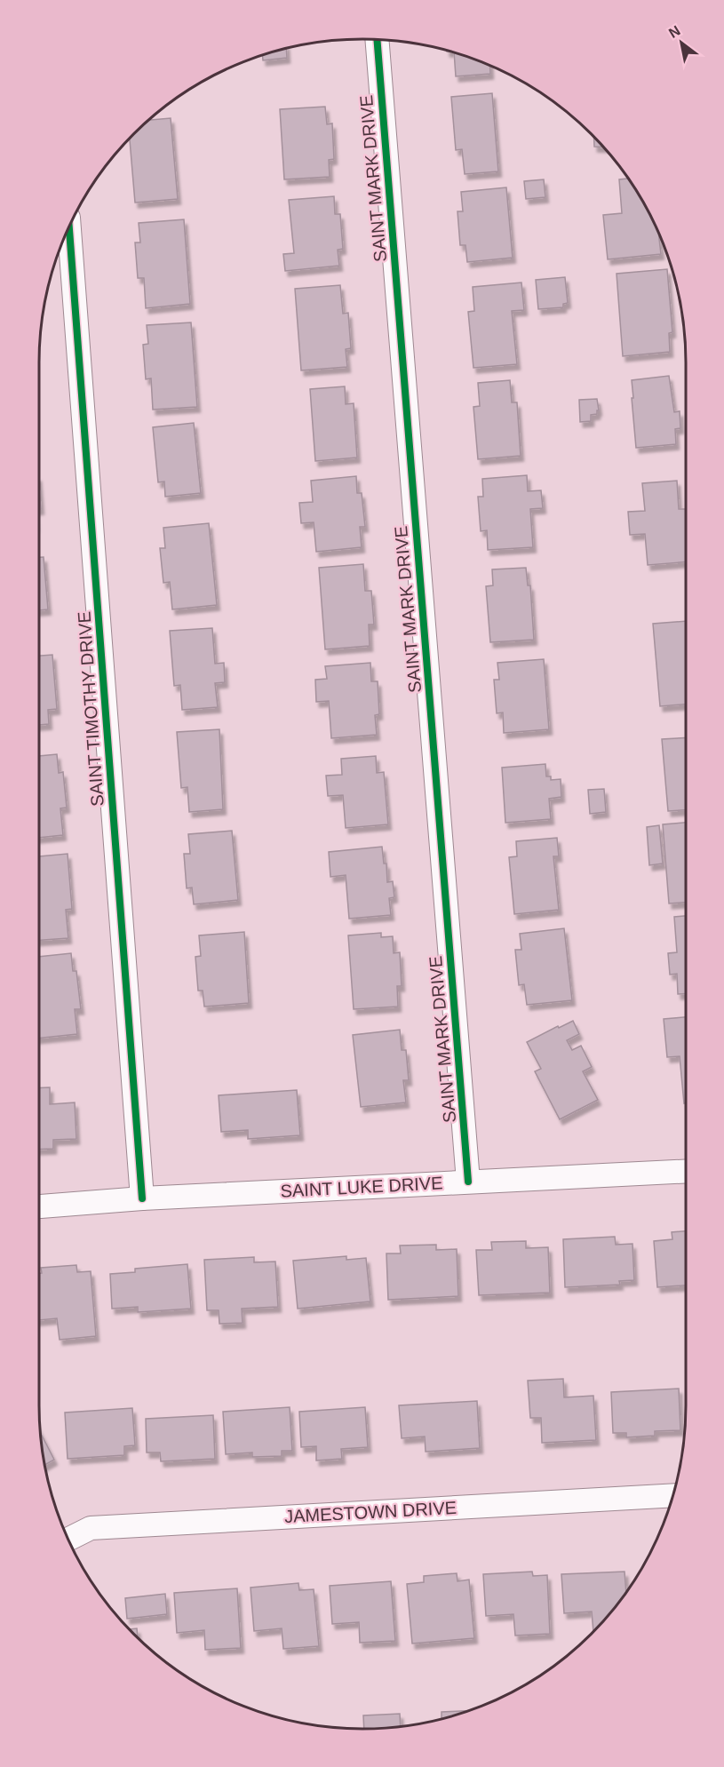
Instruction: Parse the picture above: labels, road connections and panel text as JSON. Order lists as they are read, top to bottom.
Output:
{
  "streets": {
    "street": [
      "SAINT MARK DRIVE",
      "SAINT TIMOTHY DRIVE",
      "SAINT LUKE DRIVE",
      "JAMESTOWN DRIVE"
    ]
  },
  "crossings": [
    ["SAINT MARK DRIVE", "SAINT LUKE DRIVE"],
    ["SAINT TIMOTHY DRIVE", "SAINT LUKE DRIVE"]
  ],
  "north": "top left"
}
